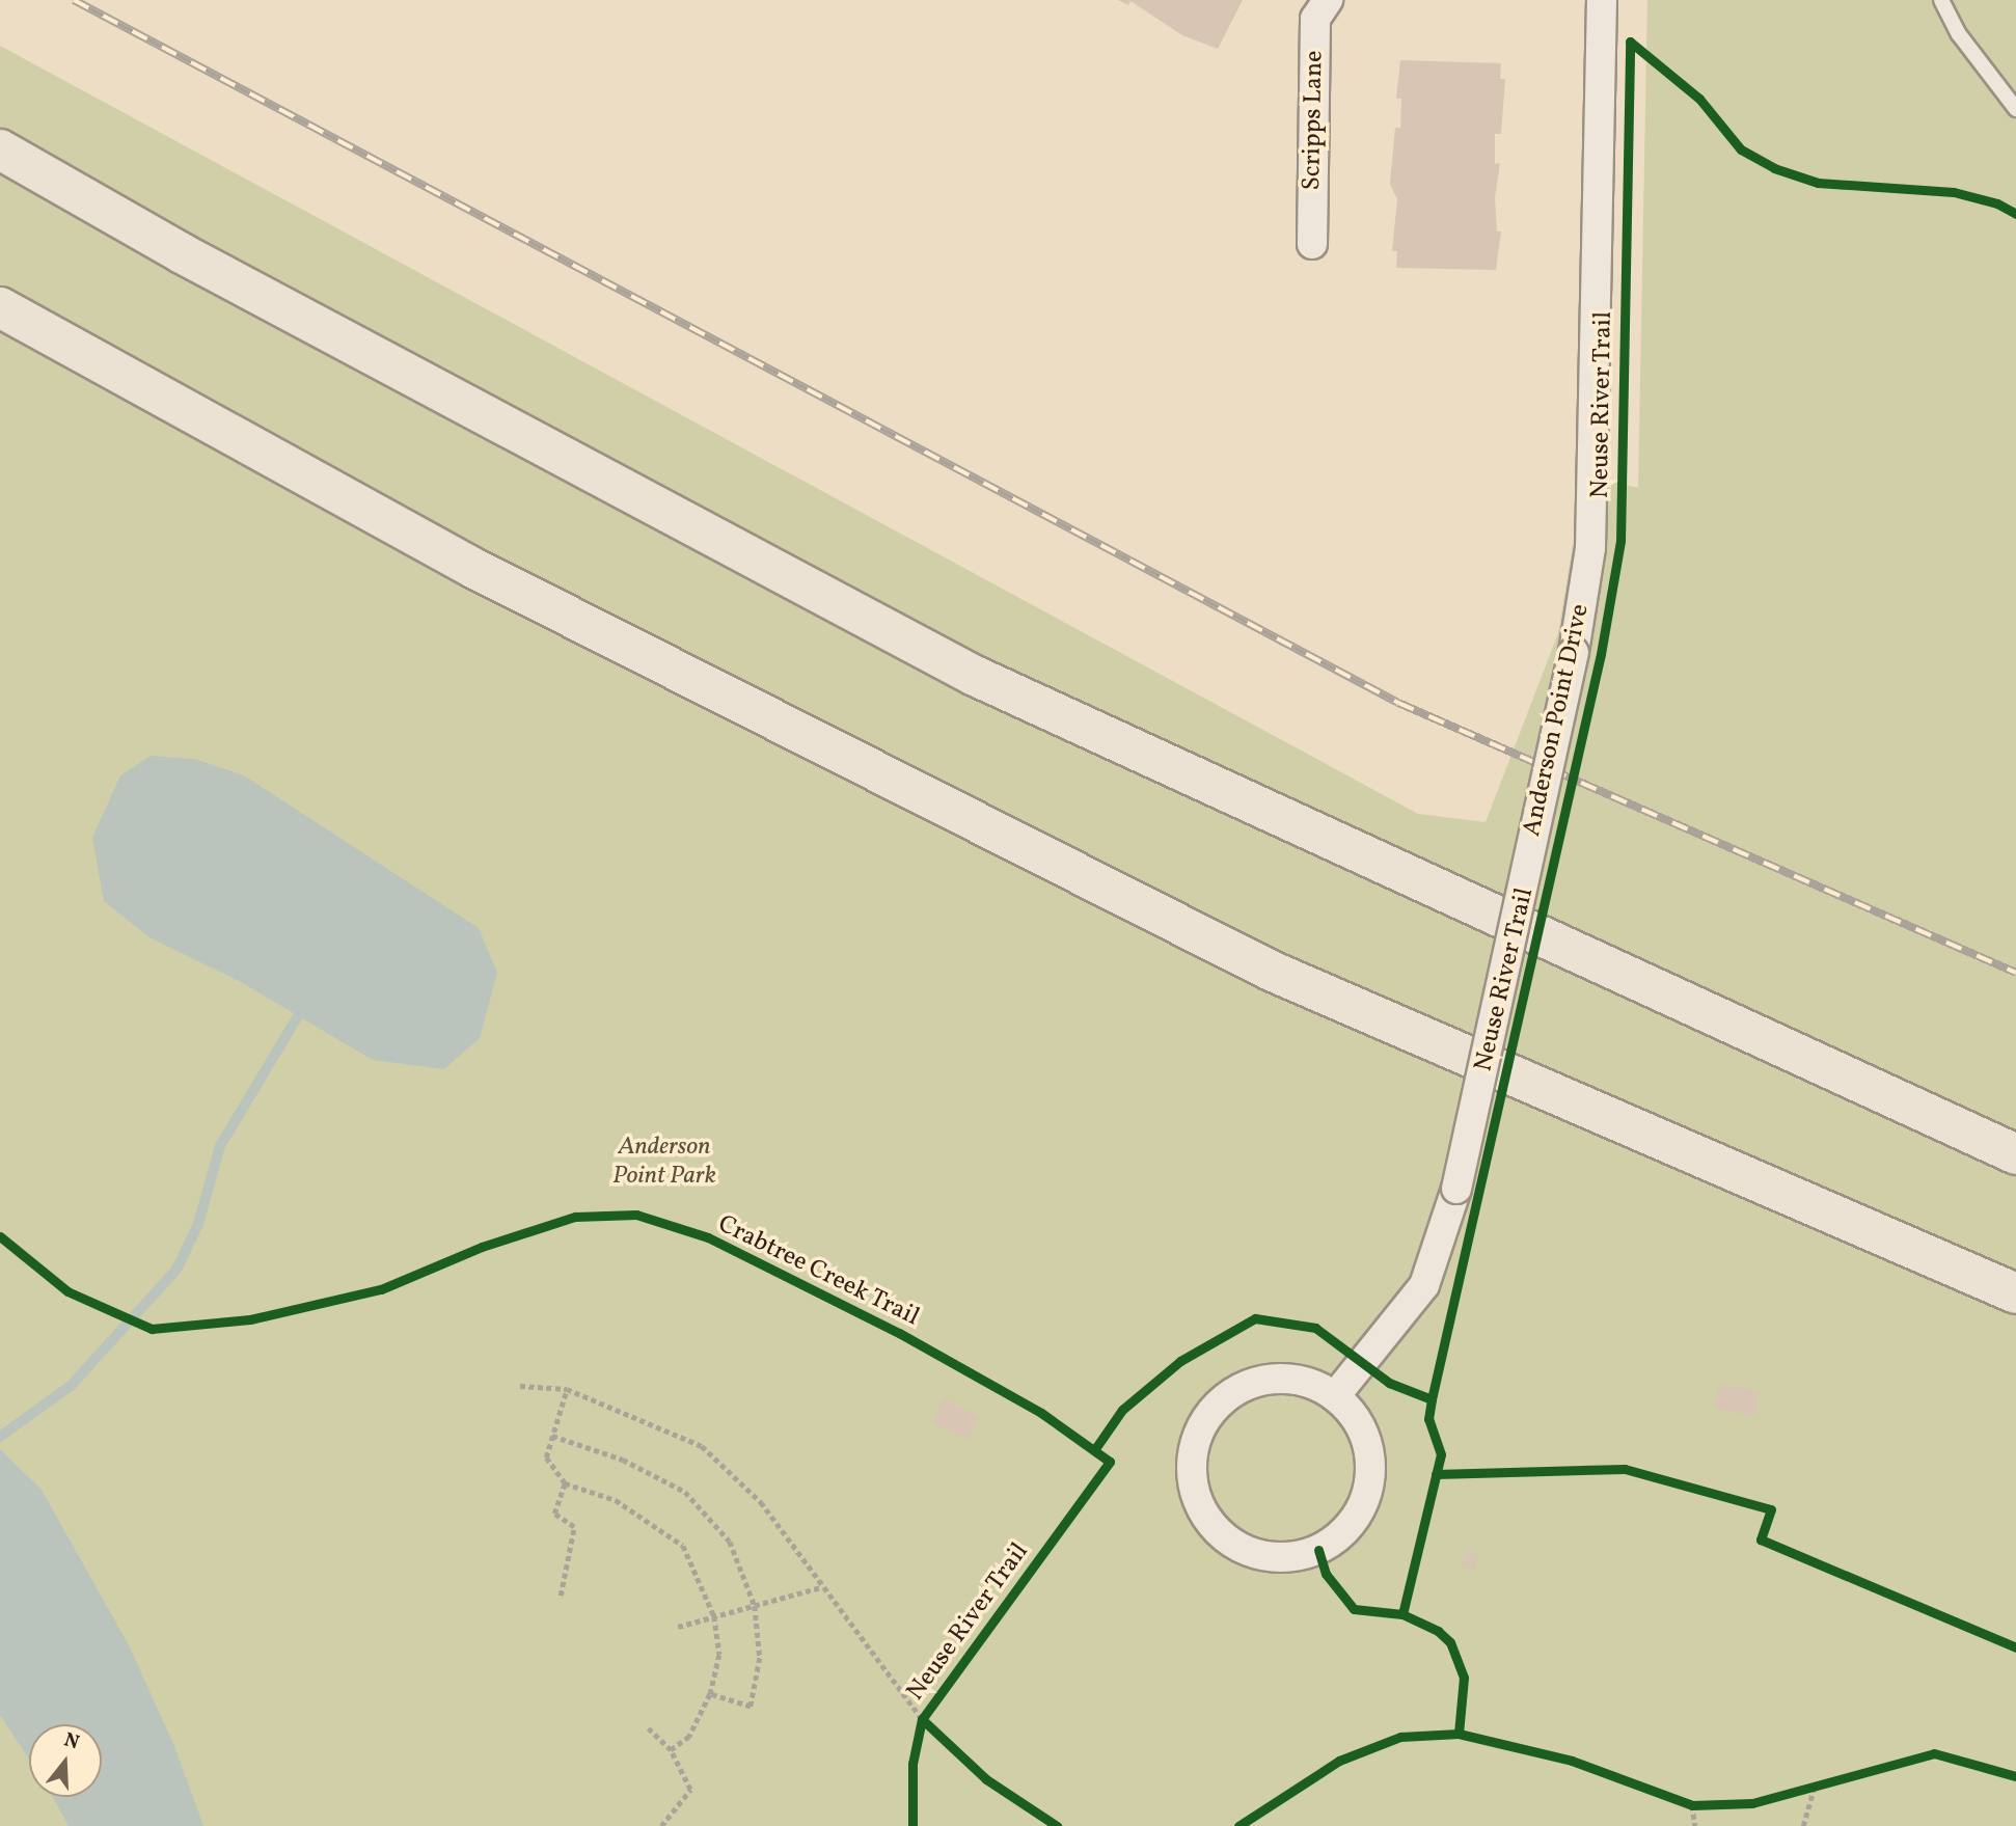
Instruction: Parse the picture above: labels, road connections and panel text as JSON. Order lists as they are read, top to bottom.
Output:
{
  "streets": {
    "street": ["Scripps Lane", "Anderson Point Drive"],
    "cycle path": ["Neuse River Trail", "Crabtree Creek Trail"]
  },
  "parks": ["Anderson Point Park"],
  "north": "top"
}
